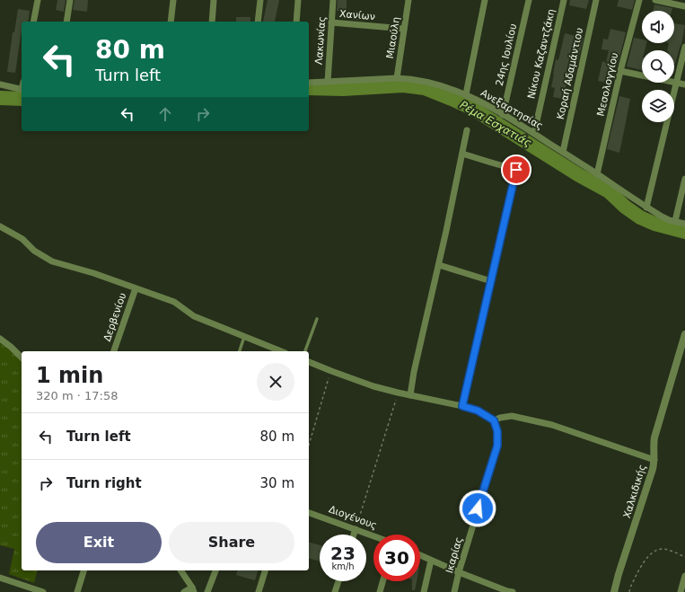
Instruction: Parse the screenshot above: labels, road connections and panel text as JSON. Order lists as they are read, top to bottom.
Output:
{
  "streets": {
    "street": [
      "Χανίων",
      "Μιαούλη",
      "Λακωνίας",
      "Νίκου Καζαντζάκη",
      "24ης Ιουλίου",
      "Κοραή Αδαμάντιου",
      "Μεσολογγίου",
      "Ανεξαρτησίας",
      "Δερβενίου",
      "Χαλκιδικής",
      "Διογένους",
      "Ικαρίας"
    ]
  },
  "crossings": [
    ["Χανίων", "Μιαούλη"],
    ["Χανίων", "Λακωνίας"],
    ["Μιαούλη", "Ανεξαρτησίας"],
    ["Λακωνίας", "Ανεξαρτησίας"],
    ["Νίκου Καζαντζάκη", "Ανεξαρτησίας"],
    ["24ης Ιουλίου", "Ανεξαρτησίας"],
    ["Κοραή Αδαμάντιου", "Ανεξαρτησίας"],
    ["Μεσολογγίου", "Ανεξαρτησίας"]
  ],
  "water": ["Ρέμα Εσχατιάς"],
  "page": {
    "turn": ["80 m", "Turn left"],
    "heading": ["1 min", "320 m · 17:58"],
    "list": [
      {
        "name": "Turn left",
        "value": "80 m"
      },
      {
        "name": "Turn right",
        "value": "30 m"
      }
    ],
    "buttons": ["Exit", "Share"],
    "speed": "23 km/h",
    "limit": "30"
  }
}
